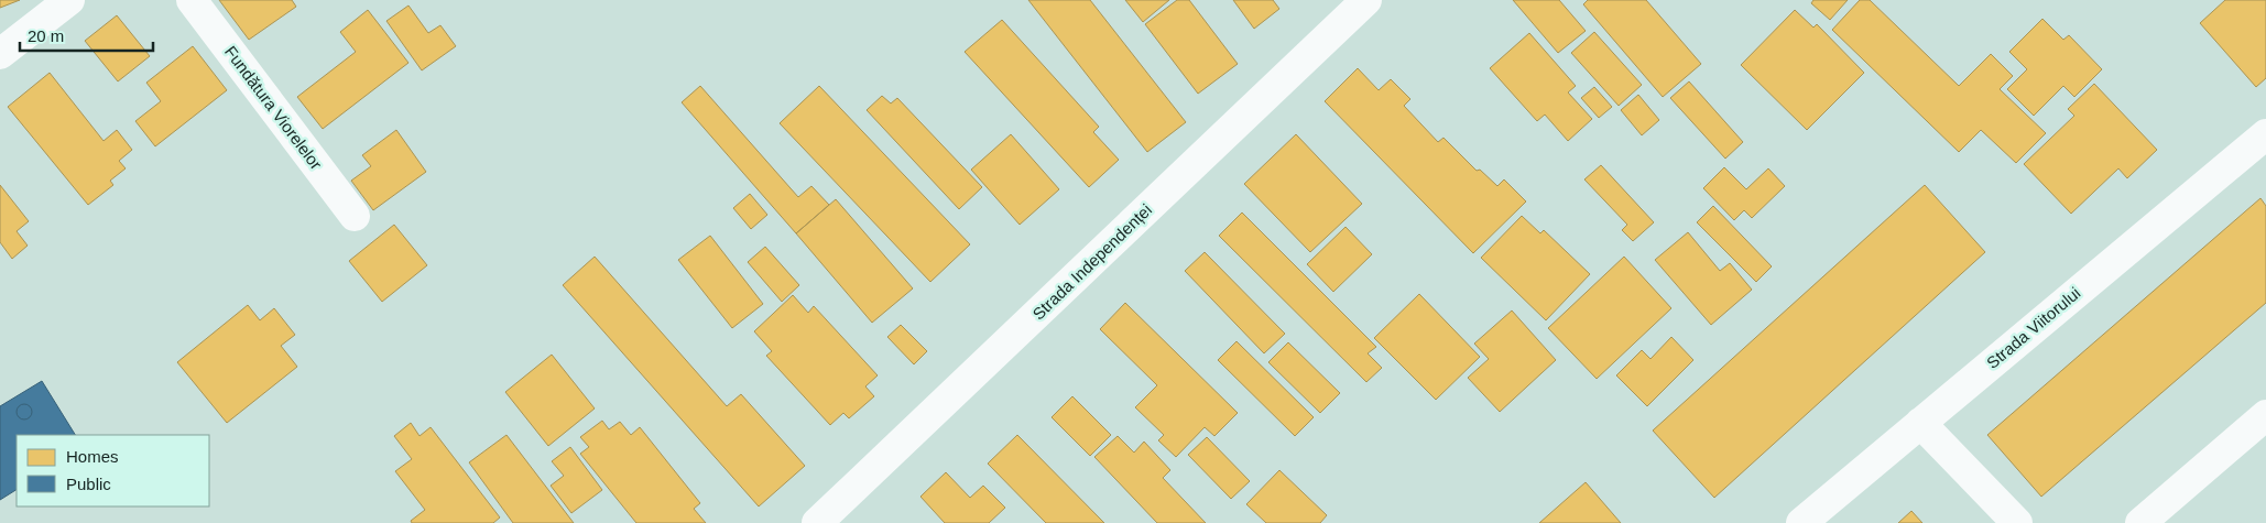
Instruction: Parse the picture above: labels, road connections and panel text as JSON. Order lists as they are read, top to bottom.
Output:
{
  "streets": {
    "street": ["Fundătura Viorelelor", "Strada Independenței", "Strada Viitorului"]
  },
  "legend": ["Homes", "Public"],
  "scale_bar": "20 m"
}
